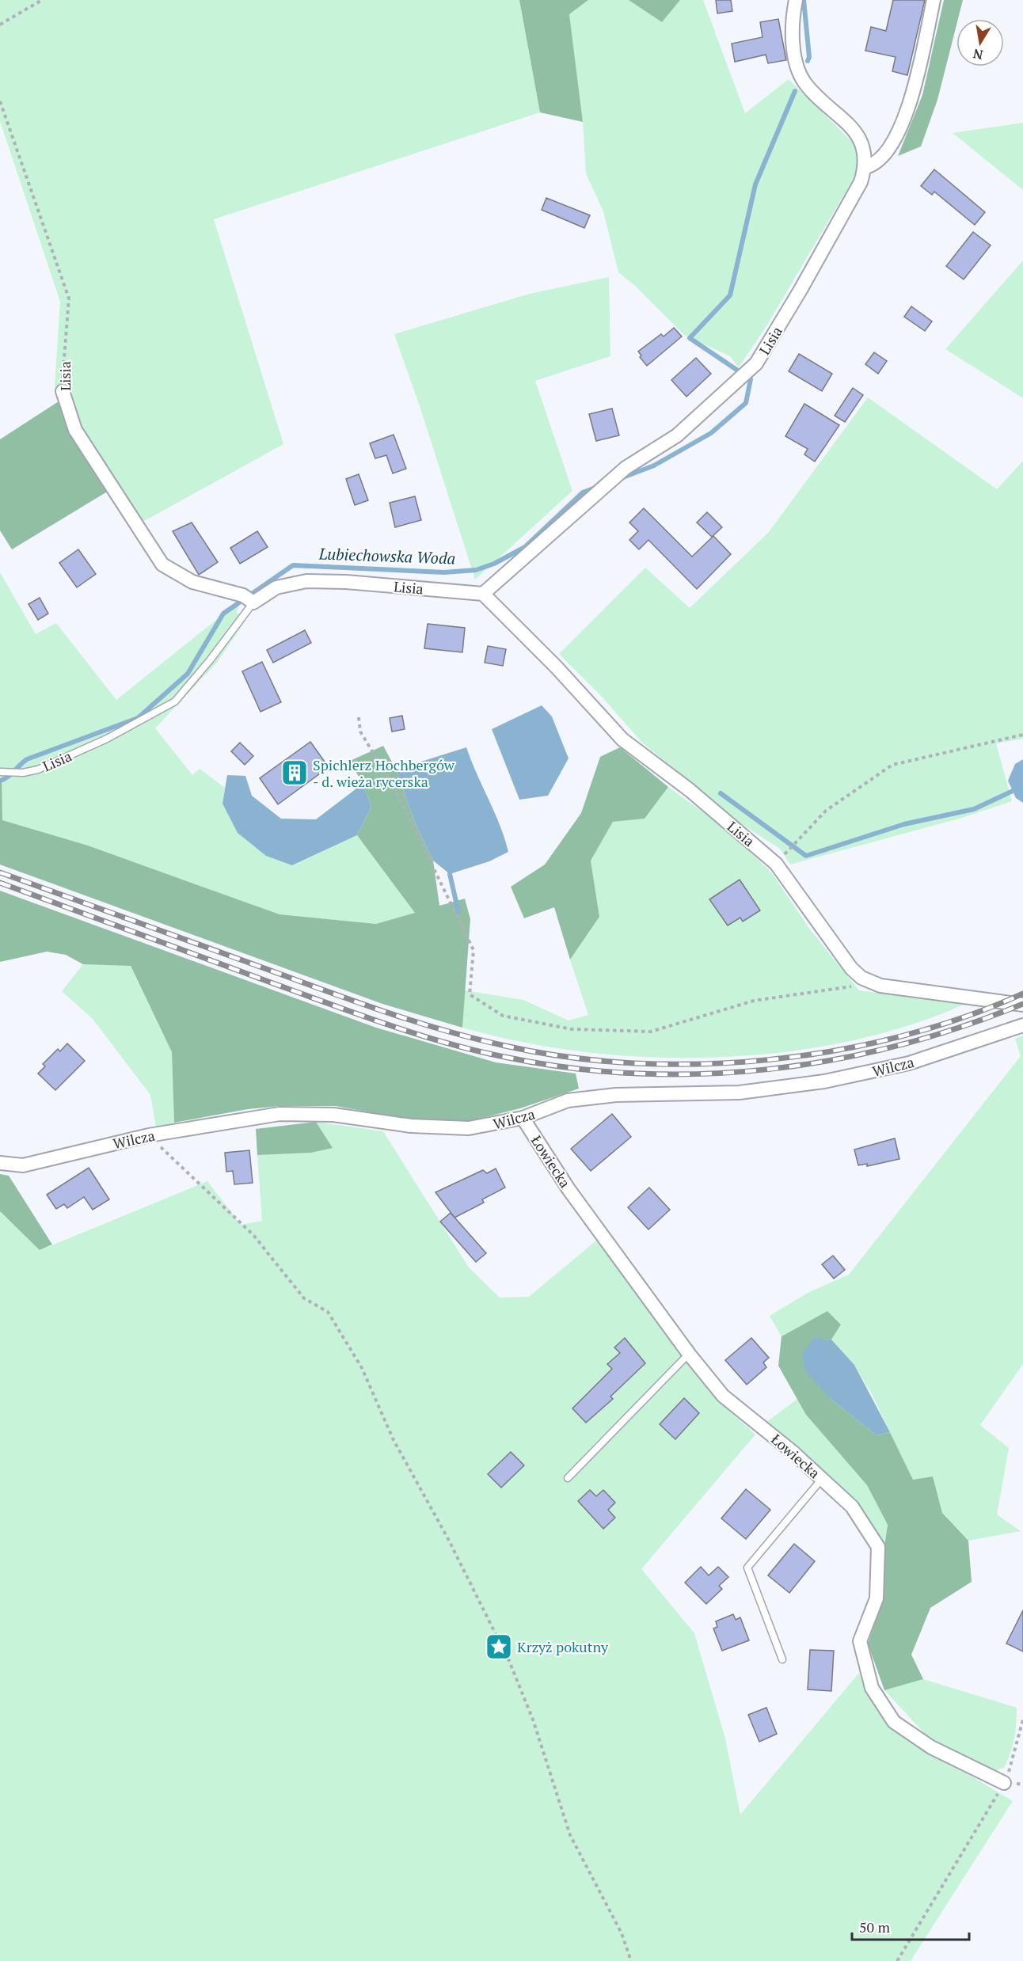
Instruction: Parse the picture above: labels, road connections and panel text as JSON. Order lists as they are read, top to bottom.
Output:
{
  "streets": {
    "street": ["Lisia", "Wilcza", "Łowiecka"]
  },
  "crossings": [
    ["Wilcza", "Łowiecka"]
  ],
  "water": ["Lubiechowska Woda"],
  "places": {
    "building": ["Spichlerz Hochbergów - d. wieża rycerska"],
    "place": ["Krzyż pokutny"]
  },
  "scale_bar": "50 m",
  "north": "bottom"
}
